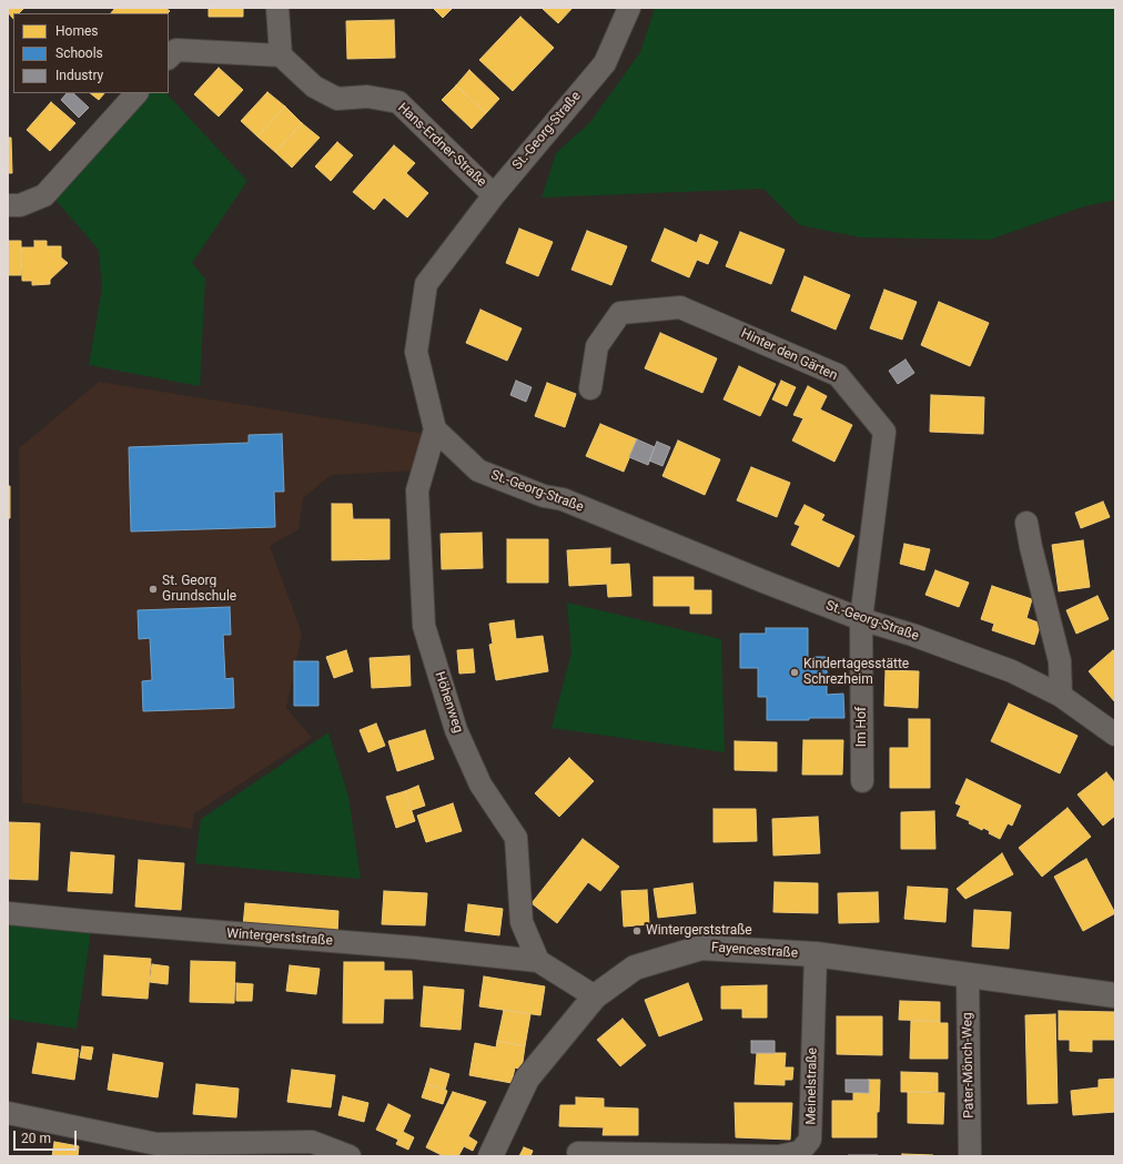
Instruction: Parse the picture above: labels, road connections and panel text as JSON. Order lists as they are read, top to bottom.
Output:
{
  "streets": {
    "street": [
      "St.-Georg-Straße",
      "Hans-Erdner-Straße",
      "Hinter den Gärten",
      "Höhenweg",
      "Im Hof",
      "Wintergerststraße",
      "Fayencestraße",
      "Pater-Mönch-Weg",
      "Meinelstraße"
    ]
  },
  "crossings": [
    ["St.-Georg-Straße", "Hans-Erdner-Straße"],
    ["St.-Georg-Straße", "Hinter den Gärten"],
    ["St.-Georg-Straße", "Höhenweg"],
    ["St.-Georg-Straße", "Im Hof"],
    ["Hinter den Gärten", "Im Hof"],
    ["Höhenweg", "Wintergerststraße"],
    ["Wintergerststraße", "Fayencestraße"],
    ["Fayencestraße", "Pater-Mönch-Weg"],
    ["Fayencestraße", "Meinelstraße"]
  ],
  "places": ["St. Georg Grundschule", "Kindertagesstätte Schrezheim", "Wintergerststraße"],
  "legend": ["Homes", "Schools", "Industry"],
  "scale_bar": "20 m"
}
